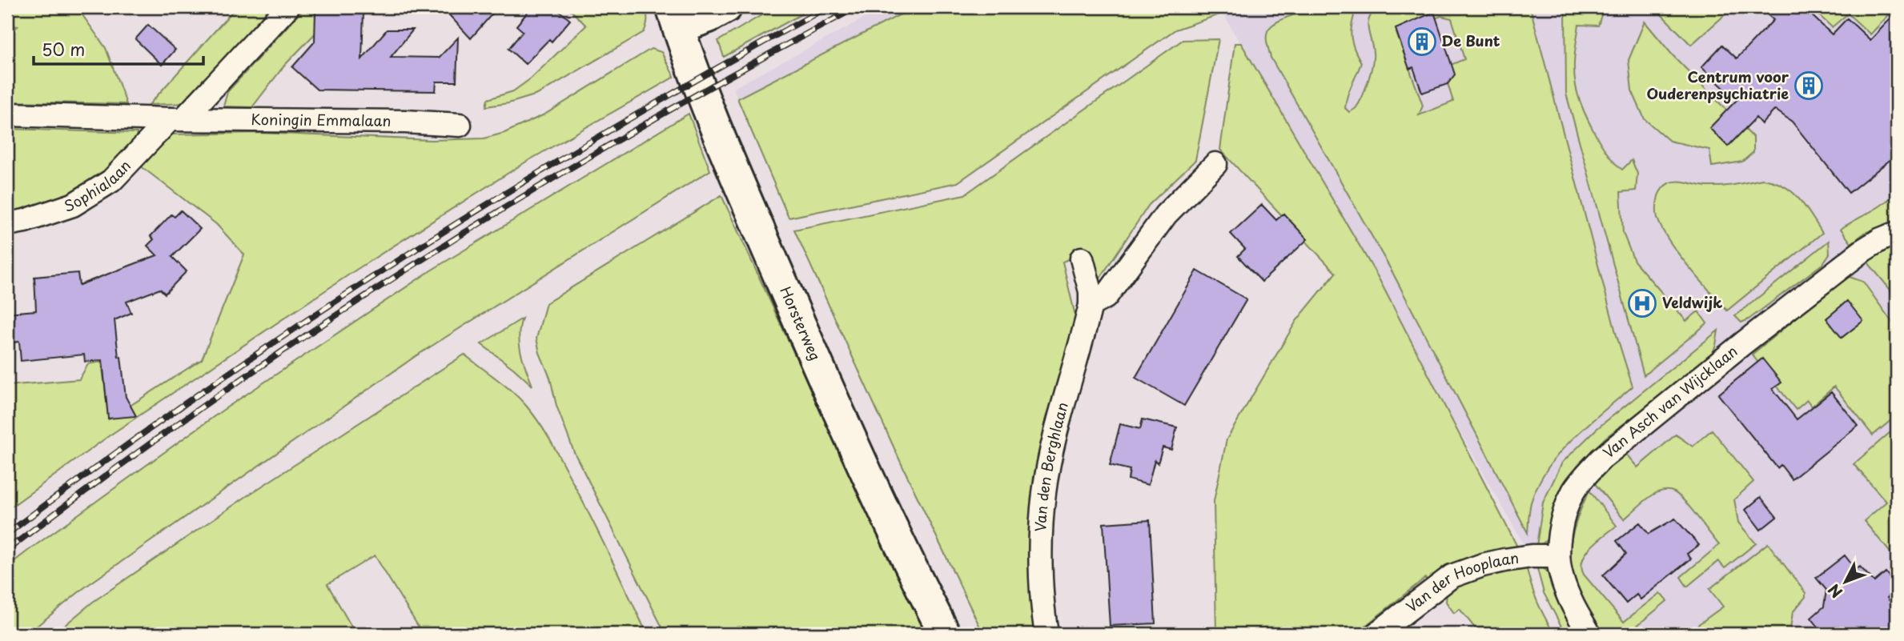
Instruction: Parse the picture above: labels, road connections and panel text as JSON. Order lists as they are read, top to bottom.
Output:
{
  "streets": {
    "main road": ["Horsterweg"],
    "street": [
      "Koningin Emmalaan",
      "Sophialaan",
      "Van Asch van Wijcklaan",
      "Van den Berghlaan",
      "Van der Hooplaan"
    ]
  },
  "crossings": [
    ["Koningin Emmalaan", "Sophialaan"],
    ["Van Asch van Wijcklaan", "Van der Hooplaan"]
  ],
  "places": {
    "building": ["De Bunt", "Centrum voor Ouderenpsychiatrie"],
    "hospital": ["Veldwijk"]
  },
  "scale_bar": "50 m",
  "north": "bottom left"
}
